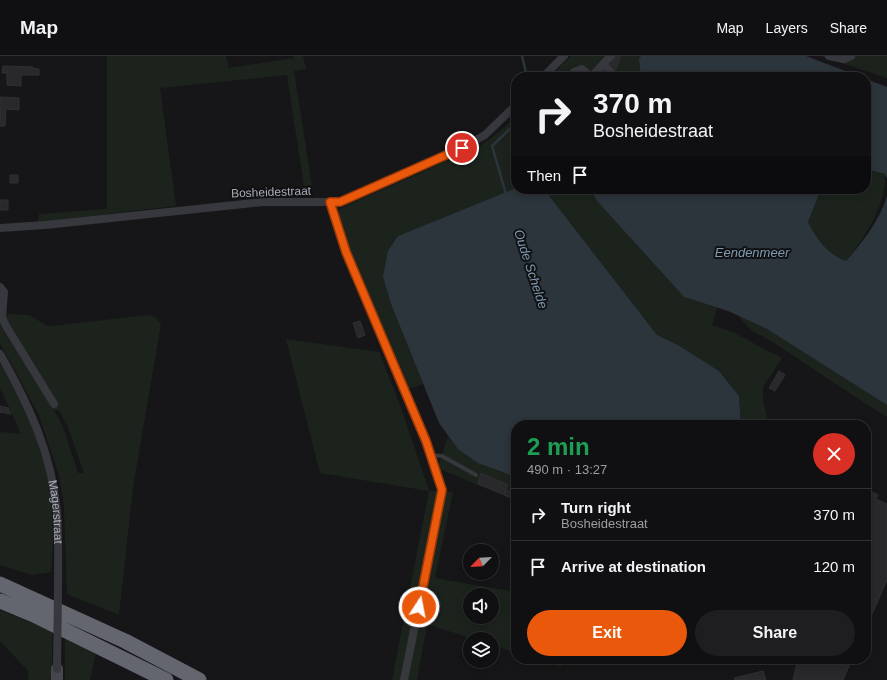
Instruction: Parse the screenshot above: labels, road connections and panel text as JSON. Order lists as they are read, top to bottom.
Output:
{
  "streets": {
    "street": ["Bosheidestraat", "Magerstraat"]
  },
  "water": ["Eendenmeer", "Oude Schelde"],
  "north": "bottom left",
  "page": {
    "header": "Map",
    "nav": ["Map", "Layers", "Share"],
    "turn": ["370 m", "Bosheidestraat"],
    "then": "Then",
    "heading": ["2 min", "490 m · 13:27"],
    "list": [
      {
        "name": "Turn right",
        "note": "Bosheidestraat",
        "value": "370 m"
      },
      {
        "name": "Arrive at destination",
        "value": "120 m"
      }
    ],
    "buttons": ["Exit", "Share"]
  }
}
